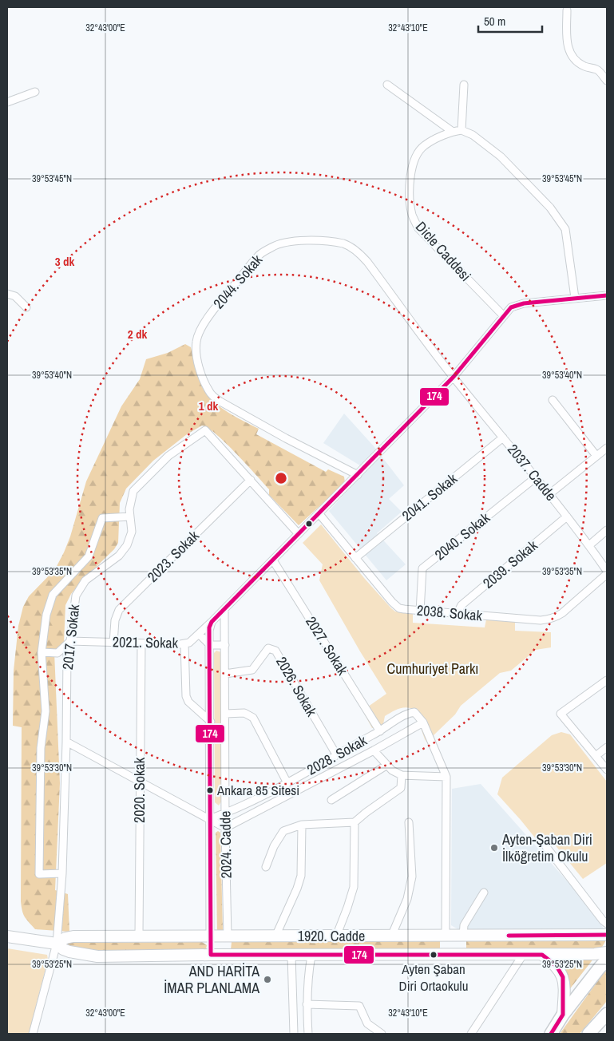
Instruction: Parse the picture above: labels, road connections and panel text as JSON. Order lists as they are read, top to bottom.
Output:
{
  "streets": {
    "main road": ["1920. Cadde"],
    "street": [
      "Dicle Caddesi",
      "2044. Sokak",
      "2037. Cadde",
      "2041. Sokak",
      "2040. Sokak",
      "2023. Sokak",
      "2039. Sokak",
      "2038. Sokak",
      "2017. Sokak",
      "2021. Sokak",
      "2027. Sokak",
      "2026. Sokak",
      "2028. Sokak",
      "2020. Sokak",
      "2024. Cadde"
    ]
  },
  "crossings": [
    ["2044. Sokak", "2037. Cadde"],
    ["2037. Cadde", "2041. Sokak"],
    ["2037. Cadde", "2040. Sokak"],
    ["2037. Cadde", "2039. Sokak"],
    ["2041. Sokak", "2038. Sokak"],
    ["2040. Sokak", "2038. Sokak"],
    ["2023. Sokak", "2017. Sokak"],
    ["2023. Sokak", "2021. Sokak"],
    ["2039. Sokak", "2038. Sokak"],
    ["2017. Sokak", "2021. Sokak"],
    ["2017. Sokak", "1920. Cadde"],
    ["2021. Sokak", "2020. Sokak"],
    ["2021. Sokak", "2024. Cadde"],
    ["2027. Sokak", "2028. Sokak"],
    ["2026. Sokak", "2028. Sokak"],
    ["2026. Sokak", "2024. Cadde"],
    ["2028. Sokak", "2024. Cadde"],
    ["2020. Sokak", "1920. Cadde"],
    ["2024. Cadde", "1920. Cadde"]
  ],
  "parks": ["Cumhuriyet Parkı"],
  "places": [
    "Ankara 85 Sitesi",
    "Ayten-Şaban Diri İlköğretim Okulu",
    "Ayten Şaban Diri Ortaokulu",
    "AND HARİTA İMAR PLANLAMA"
  ],
  "lines": ["transit line 174"],
  "scale_bar": "50 m",
  "coordinates": [
    "32°43'00\"E",
    "32°43'10\"E",
    "39°53'45\"N",
    "39°53'40\"N",
    "39°53'35\"N",
    "39°53'30\"N",
    "39°53'25\"N"
  ],
  "rings": ["3 dk", "2 dk", "1 dk"]
}
